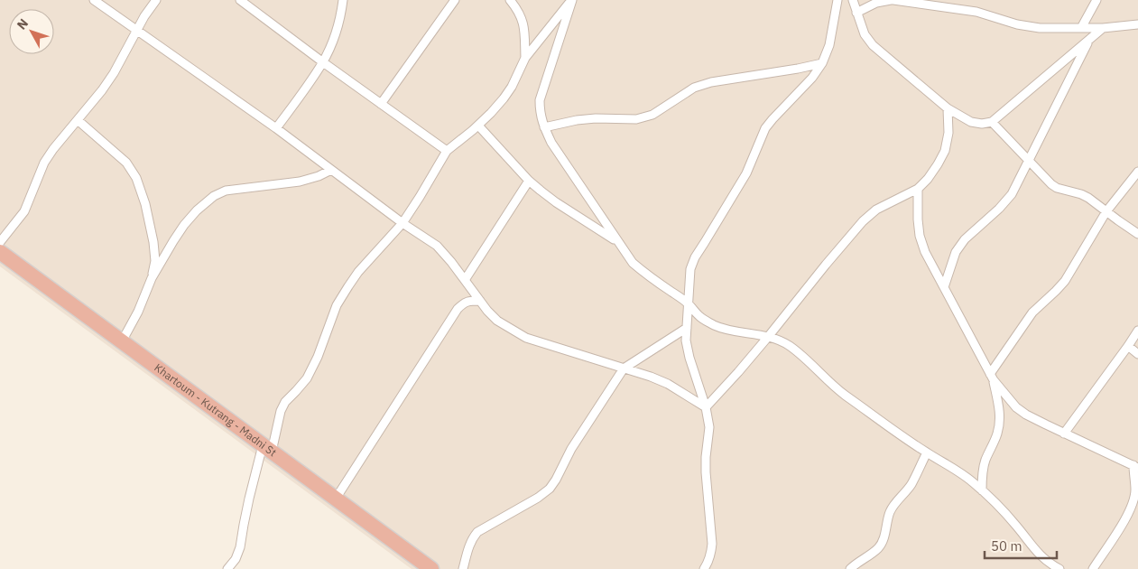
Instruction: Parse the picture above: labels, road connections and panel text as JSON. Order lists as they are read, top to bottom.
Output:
{
  "streets": {
    "highway": ["Khartoum - Kutrang - Madni St"]
  },
  "scale_bar": "50 m",
  "north": "top left"
}
